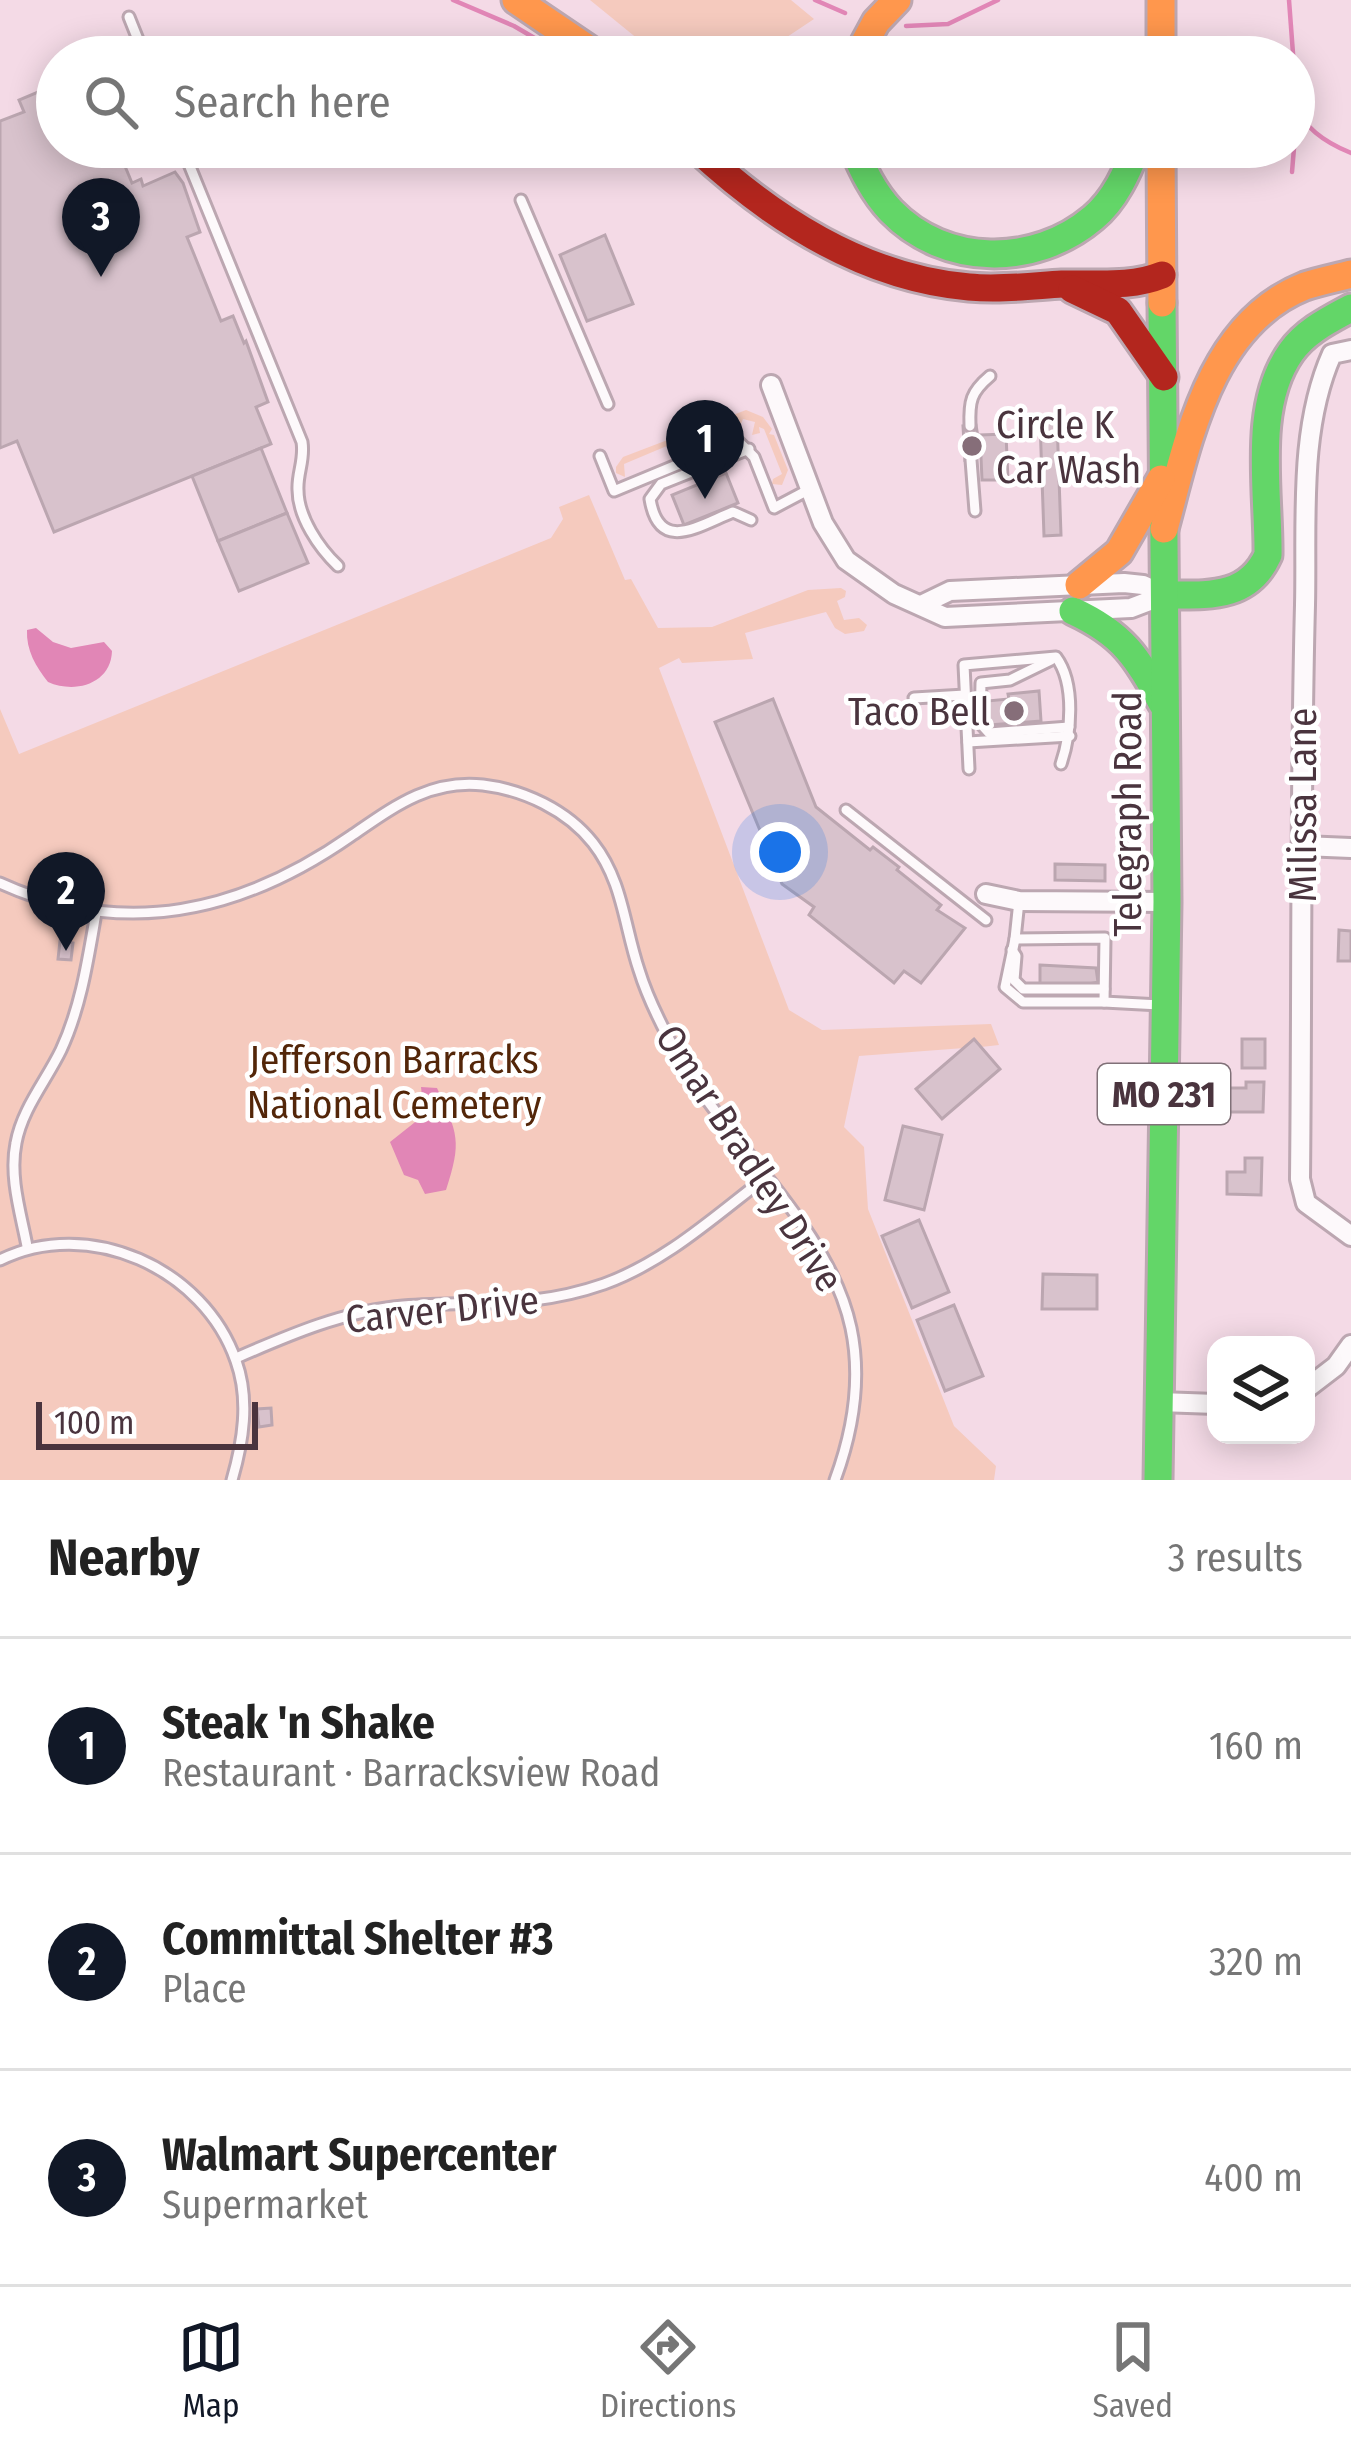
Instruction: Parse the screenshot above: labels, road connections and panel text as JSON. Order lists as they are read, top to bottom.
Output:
{
  "streets": {
    "main road": ["Telegraph Road", "MO 231"],
    "street": ["Milissa Lane"],
    "lane": ["Omar Bradley Drive", "Carver Drive"]
  },
  "crossings": [
    ["Omar Bradley Drive", "Carver Drive"]
  ],
  "parks": ["Jefferson Barracks National Cemetery"],
  "places": ["Circle K Car Wash", "Taco Bell"],
  "scale_bar": "100 m",
  "page": {
    "search": "Search here",
    "pins": ["3", "1", "2"],
    "scale": "100 m",
    "heading": ["Nearby", "3 results"],
    "list": [
      {
        "mark": "1",
        "name": "Steak 'n Shake",
        "note": "Restaurant · Barracksview Road",
        "value": "160 m"
      },
      {
        "mark": "2",
        "name": "Committal Shelter #3",
        "note": "Place",
        "value": "320 m"
      },
      {
        "mark": "3",
        "name": "Walmart Supercenter",
        "note": "Supermarket",
        "value": "400 m"
      }
    ],
    "nav": ["Map", "Directions", "Saved"]
  }
}
